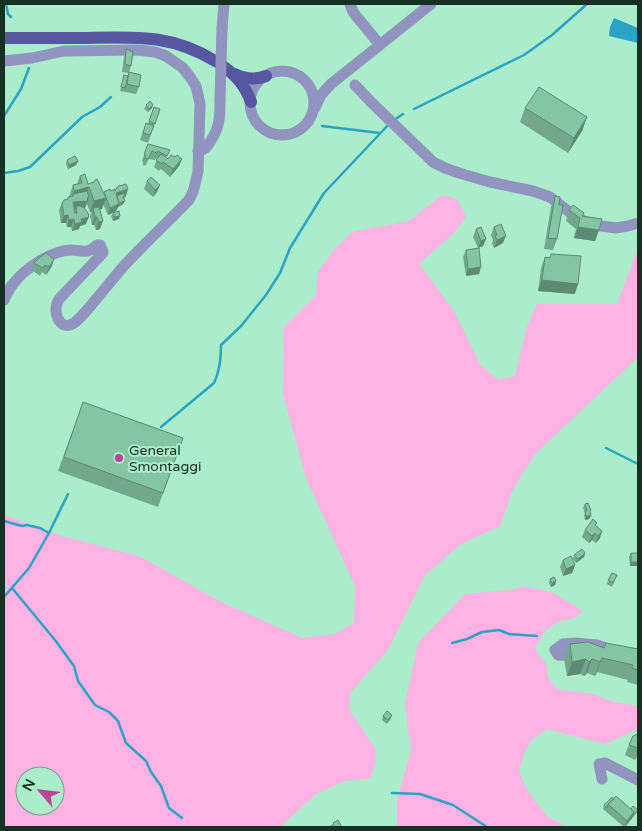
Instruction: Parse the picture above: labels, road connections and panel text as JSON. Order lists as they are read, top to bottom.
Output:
{
  "places": ["General Smontaggi"],
  "north": "top left"
}
